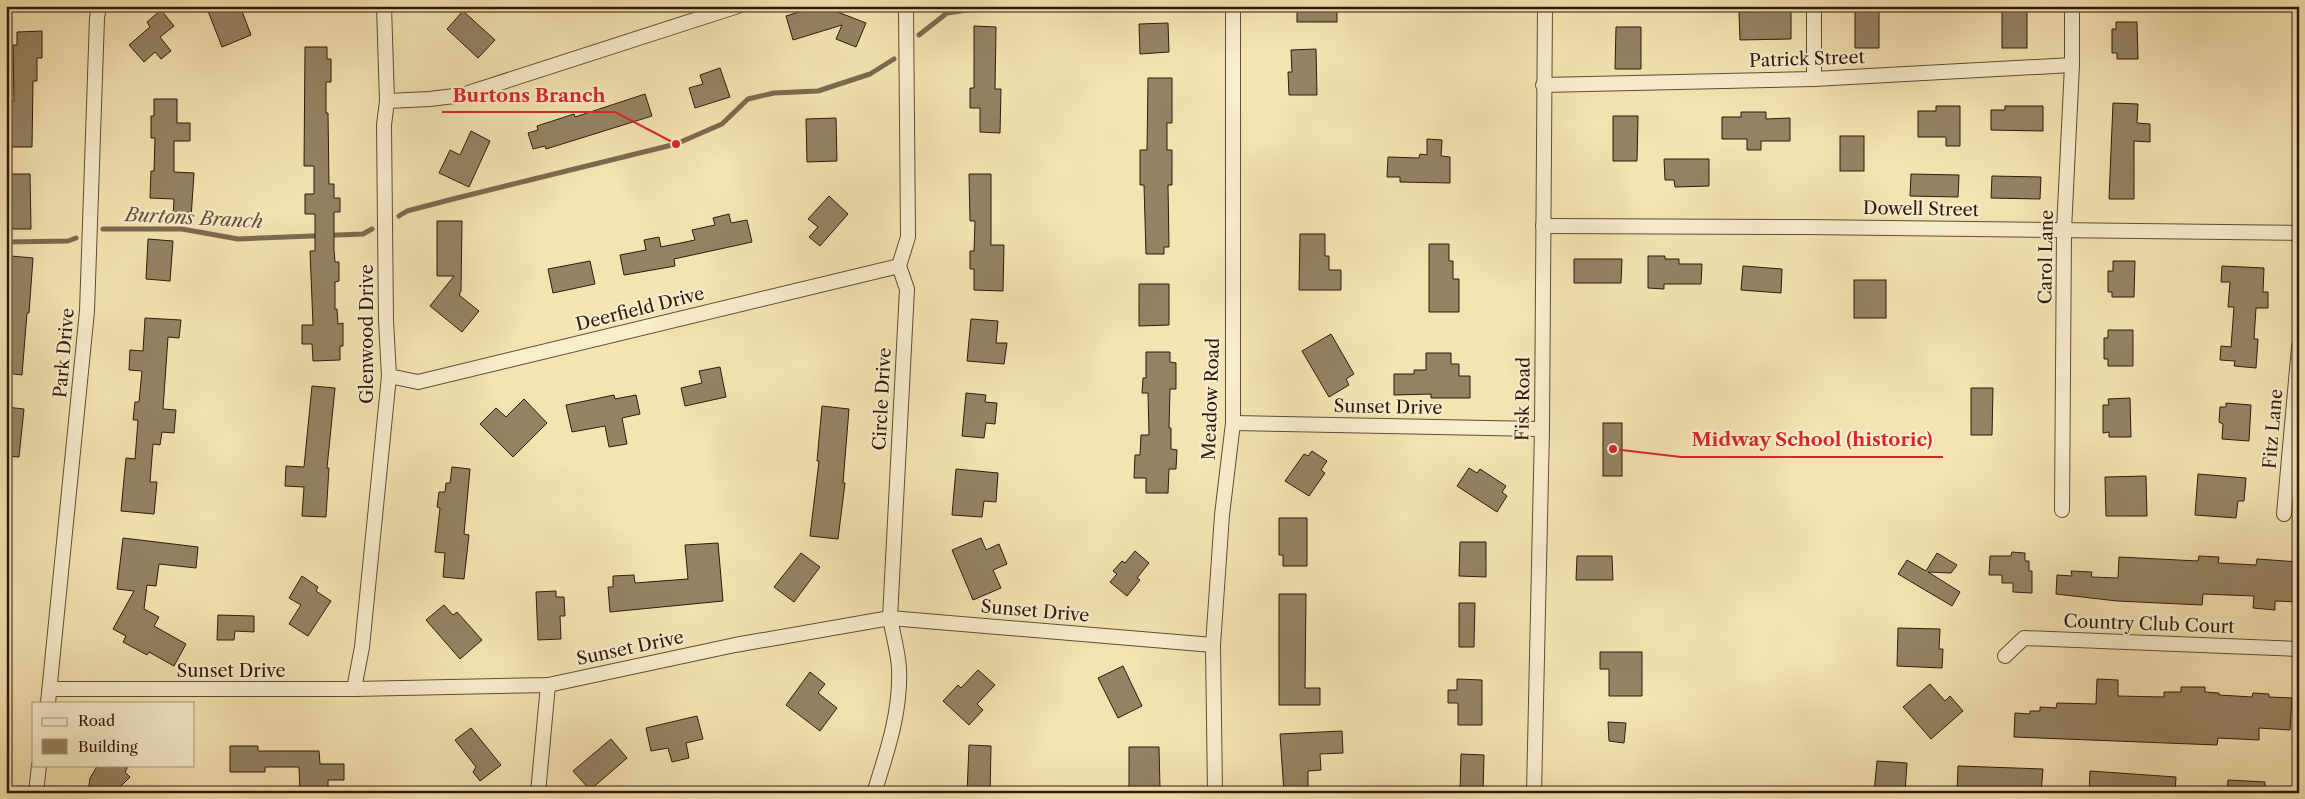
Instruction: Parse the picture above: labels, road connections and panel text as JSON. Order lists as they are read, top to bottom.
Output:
{
  "streets": {
    "street": [
      "Patrick Street",
      "Dowell Street",
      "Carol Lane",
      "Deerfield Drive",
      "Glenwood Drive",
      "Park Drive",
      "Circle Drive",
      "Meadow Road",
      "Fisk Road",
      "Sunset Drive",
      "Fitz Lane",
      "Country Club Court"
    ]
  },
  "crossings": [
    ["Patrick Street", "Carol Lane"],
    ["Patrick Street", "Fisk Road"],
    ["Dowell Street", "Carol Lane"],
    ["Dowell Street", "Fisk Road"],
    ["Deerfield Drive", "Glenwood Drive"],
    ["Deerfield Drive", "Circle Drive"],
    ["Glenwood Drive", "Sunset Drive"],
    ["Park Drive", "Sunset Drive"],
    ["Circle Drive", "Sunset Drive"],
    ["Meadow Road", "Sunset Drive"],
    ["Fisk Road", "Sunset Drive"]
  ],
  "water": ["Burtons Branch"],
  "places": ["Burtons Branch", "Midway School (historic)"],
  "legend": ["Road", "Building"]
}
